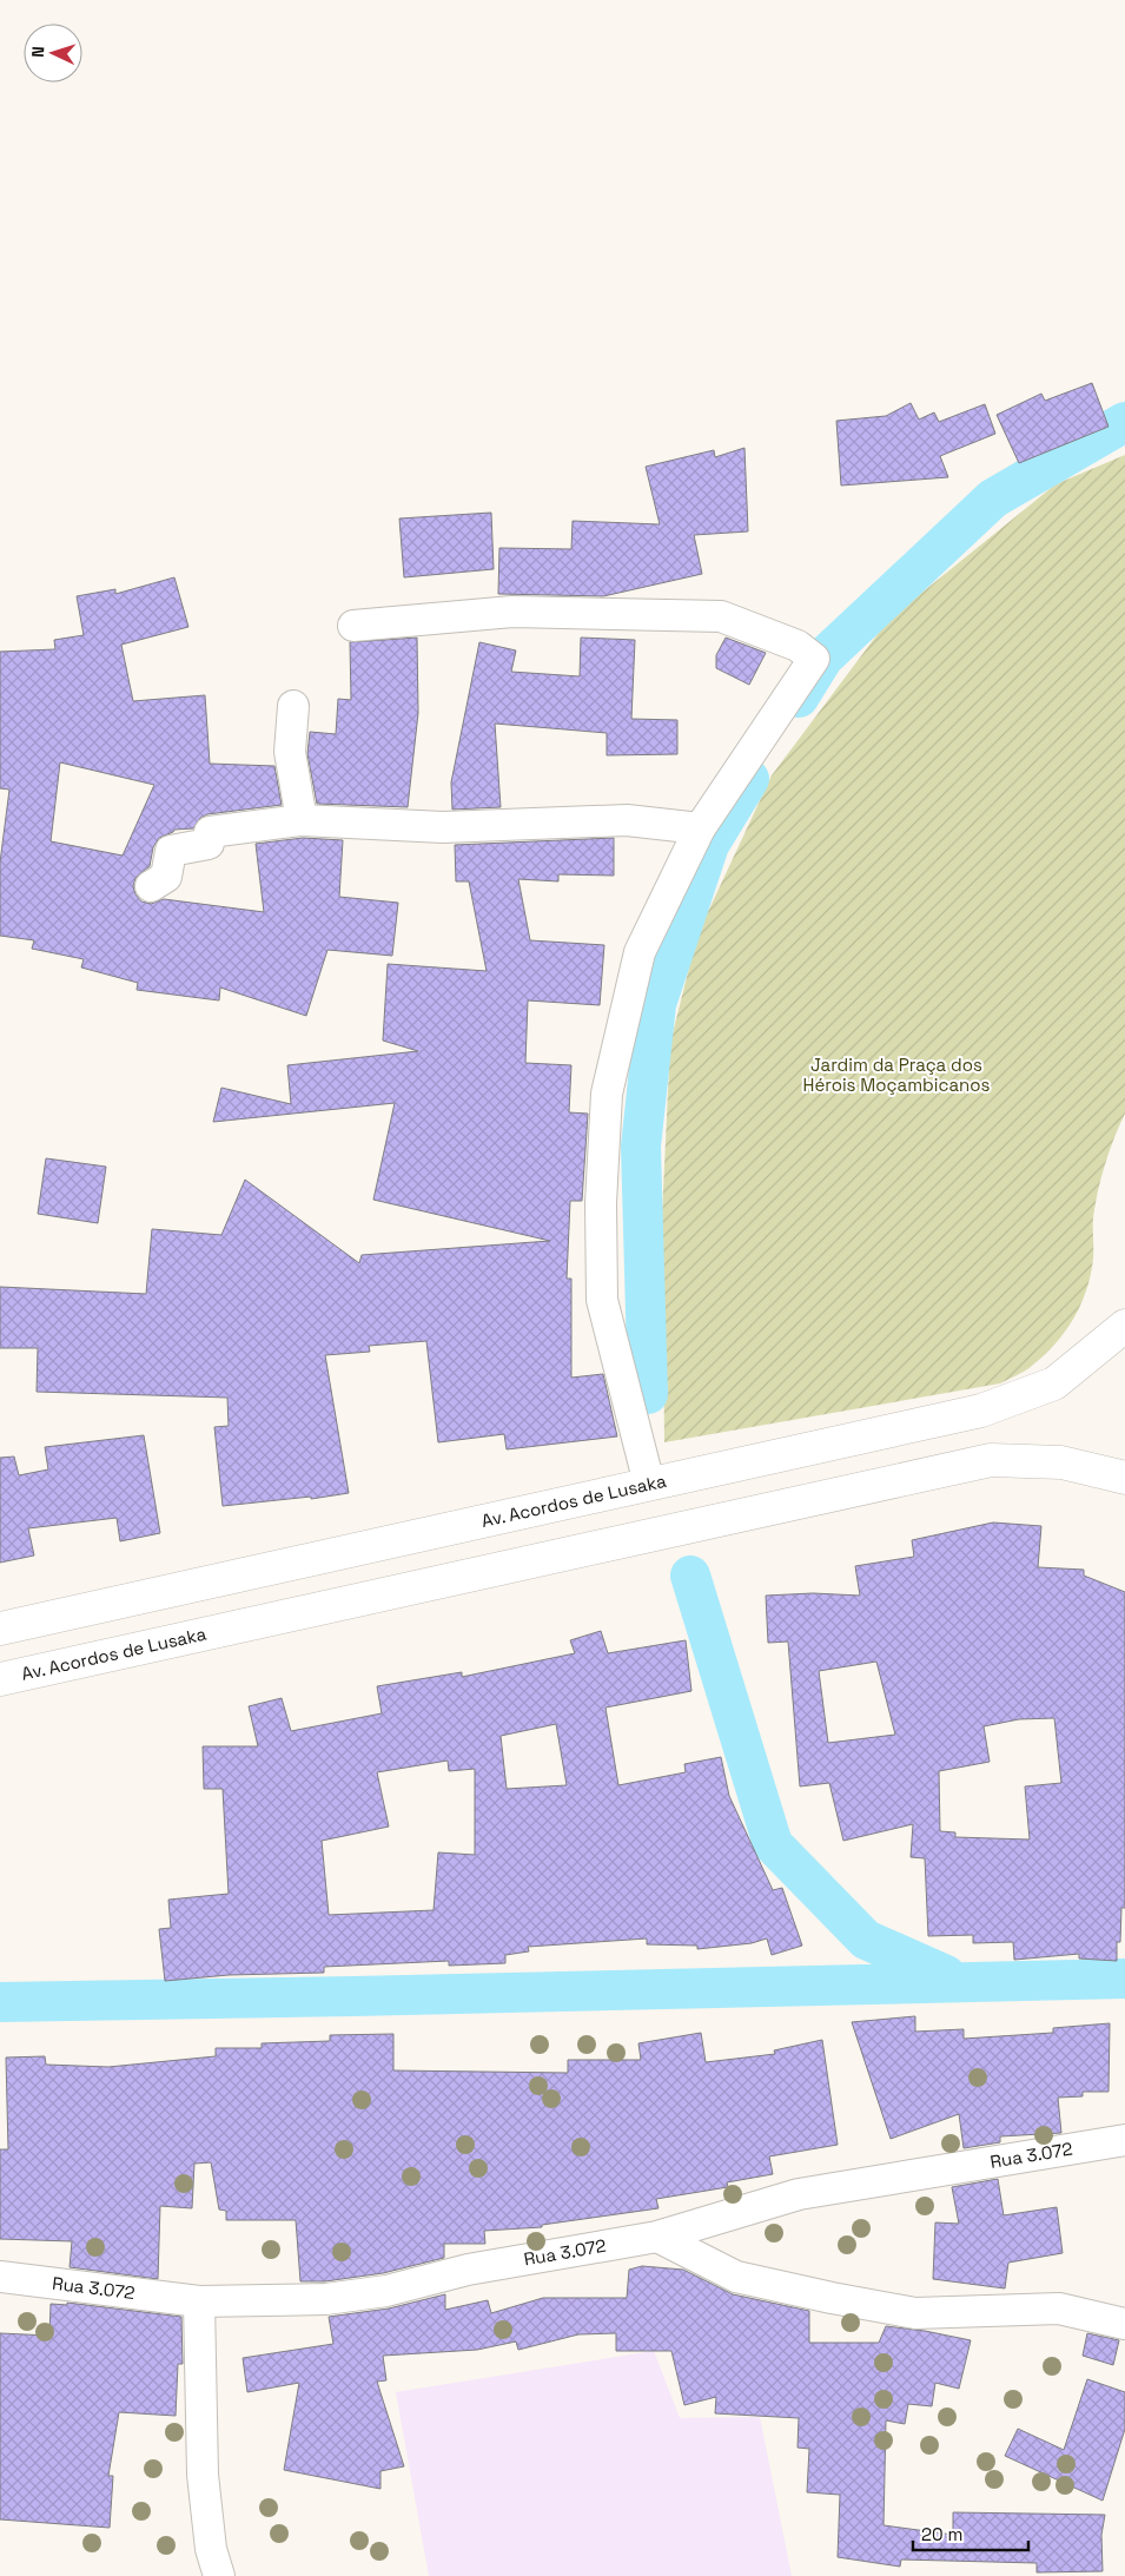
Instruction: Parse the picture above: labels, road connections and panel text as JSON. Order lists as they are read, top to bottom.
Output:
{
  "streets": {
    "main road": ["Av. Acordos de Lusaka"],
    "street": ["Rua 3.072"]
  },
  "parks": ["Jardim da Praça dos Hérois Moçambicanos"],
  "scale_bar": "20 m",
  "north": "left"
}
